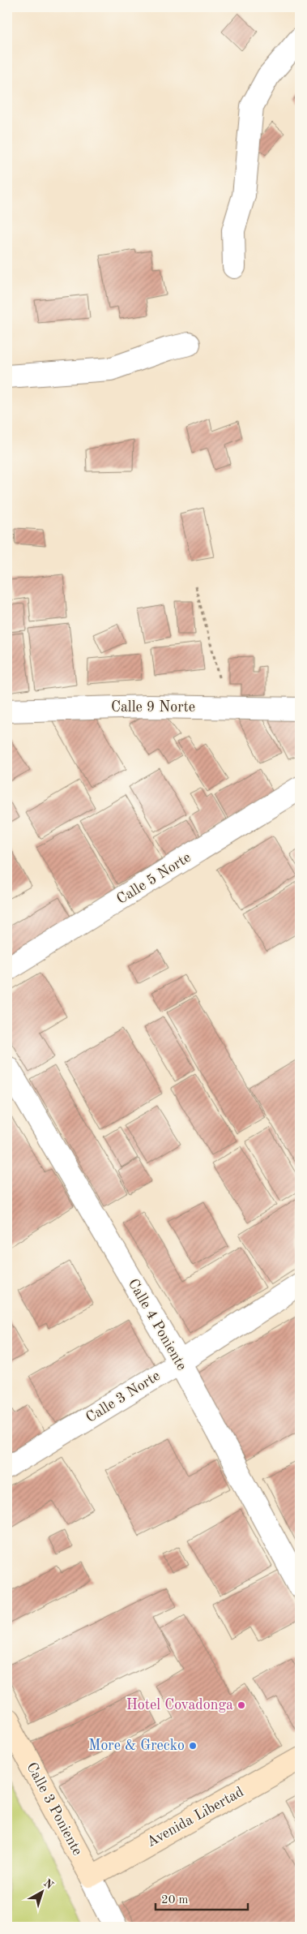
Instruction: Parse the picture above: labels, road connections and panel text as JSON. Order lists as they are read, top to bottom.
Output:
{
  "streets": {
    "main road": ["Calle 3 Poniente", "Avenida Libertad"],
    "street": [
      "Calle 9 Norte",
      "Calle 5 Norte",
      "Calle 4 Poniente",
      "Calle 3 Norte"
    ]
  },
  "crossings": [
    ["Calle 4 Poniente", "Calle 3 Norte"],
    ["Calle 3 Poniente", "Avenida Libertad"]
  ],
  "places": ["Hotel Covadonga", "More & Grecko"],
  "scale_bar": "20 m",
  "north": "top right"
}
